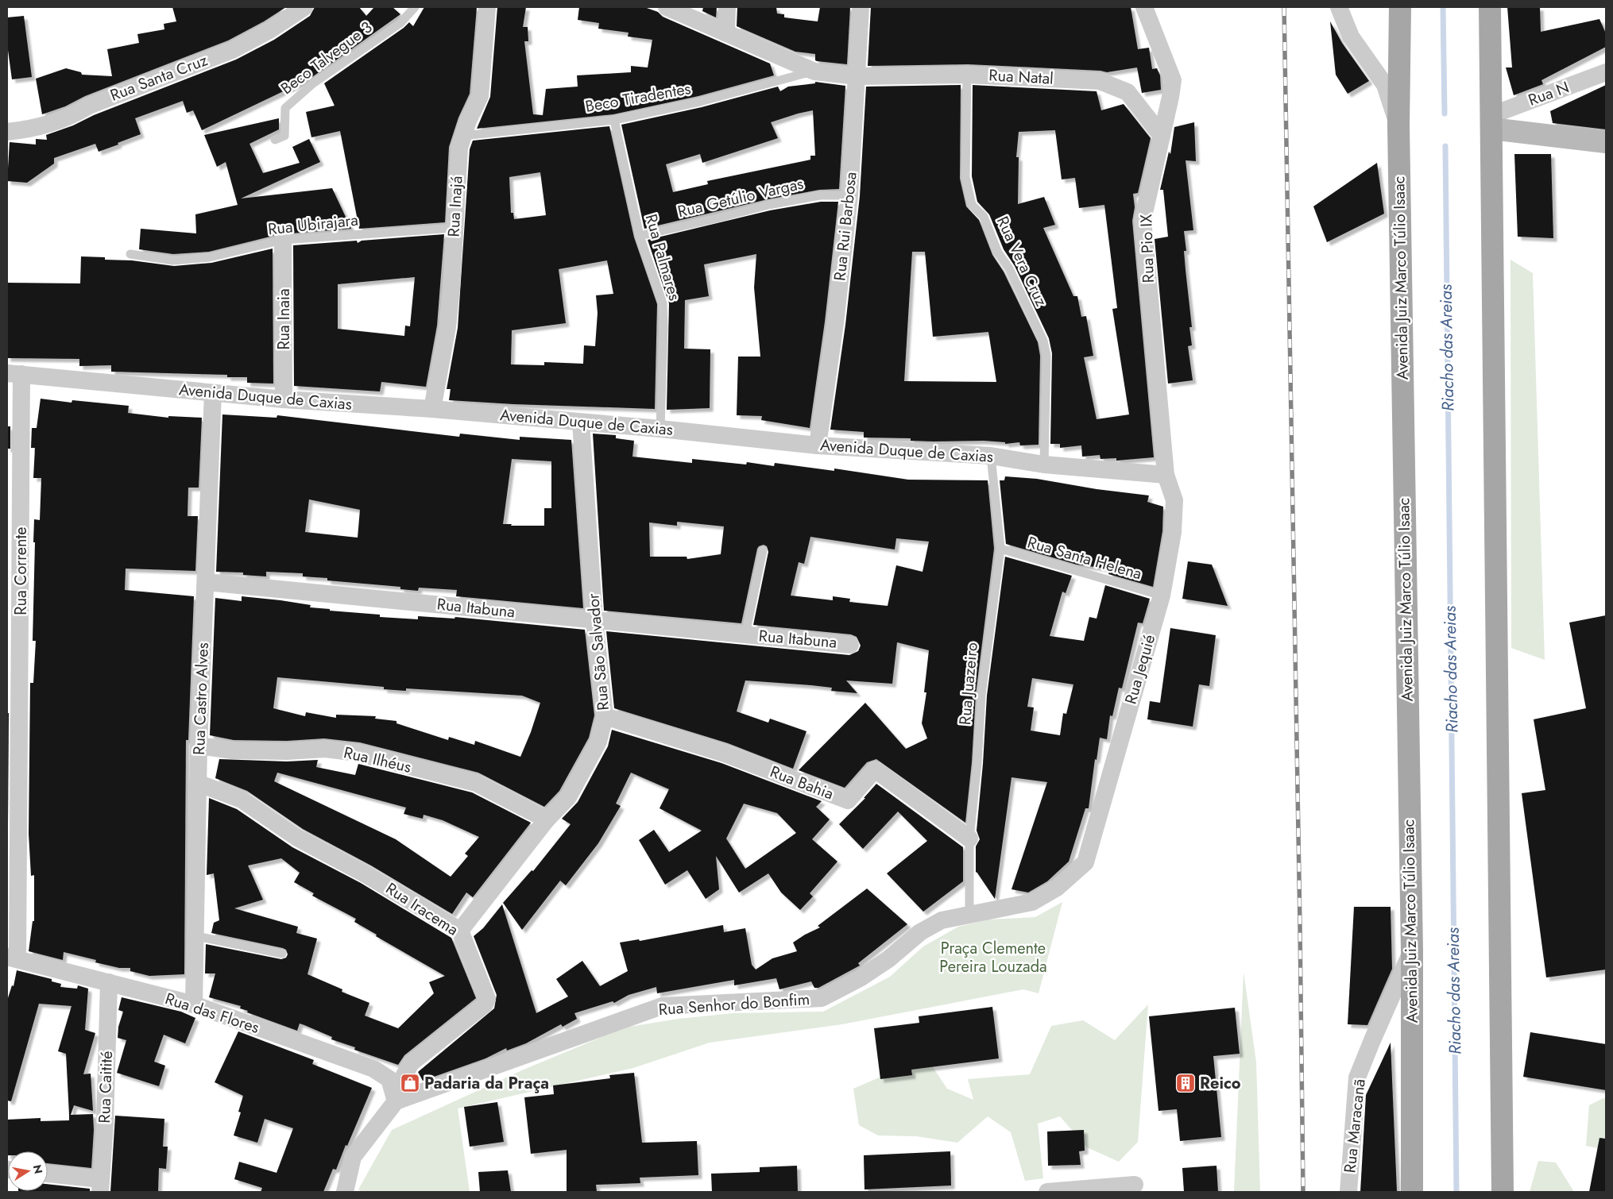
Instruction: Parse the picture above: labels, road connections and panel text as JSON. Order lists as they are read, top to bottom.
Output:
{
  "streets": {
    "main road": ["Avenida Juiz Marco Túlio Isaac"],
    "street": [
      "Rua Natal",
      "Rua Santa Cruz",
      "Rua N",
      "Rua Inajá",
      "Rua Rui Barbosa",
      "Rua Pio IX",
      "Rua Inaia",
      "Avenida Duque de Caxias",
      "Rua Corrente",
      "Rua Itabuna",
      "Rua São Salvador",
      "Rua Jequié",
      "Rua Castro Alves",
      "Rua Ilhéus",
      "Rua Bahia",
      "Rua Iracema",
      "Rua Senhor do Bonfim",
      "Rua das Flores",
      "Rua Caitité",
      "Rua Maracanã"
    ],
    "lane": [
      "Beco Talvegue 3",
      "Beco Tiradentes",
      "Rua Getúlio Vargas",
      "Rua Ubirajara",
      "Rua Palmares",
      "Rua Vera Cruz",
      "Rua Santa Helena",
      "Rua Juazeiro"
    ]
  },
  "crossings": [
    ["Rua Natal", "Beco Tiradentes"],
    ["Rua Natal", "Rua Rui Barbosa"],
    ["Rua Natal", "Rua Pio IX"],
    ["Rua Natal", "Rua Vera Cruz"],
    ["Beco Tiradentes", "Rua Inajá"],
    ["Beco Tiradentes", "Rua Palmares"],
    ["Rua Getúlio Vargas", "Rua Rui Barbosa"],
    ["Rua Getúlio Vargas", "Rua Palmares"],
    ["Rua Inajá", "Rua Ubirajara"],
    ["Rua Inajá", "Avenida Duque de Caxias"],
    ["Rua Ubirajara", "Rua Inaia"],
    ["Rua Rui Barbosa", "Avenida Duque de Caxias"],
    ["Rua Pio IX", "Avenida Duque de Caxias"],
    ["Rua Pio IX", "Rua Jequié"],
    ["Rua Palmares", "Avenida Duque de Caxias"],
    ["Rua Vera Cruz", "Avenida Duque de Caxias"],
    ["Avenida Juiz Marco Túlio Isaac", "Rua Maracanã"],
    ["Rua Inaia", "Avenida Duque de Caxias"],
    ["Avenida Duque de Caxias", "Rua Corrente"],
    ["Avenida Duque de Caxias", "Rua São Salvador"],
    ["Avenida Duque de Caxias", "Rua Jequié"],
    ["Avenida Duque de Caxias", "Rua Juazeiro"],
    ["Avenida Duque de Caxias", "Rua Castro Alves"],
    ["Rua Santa Helena", "Rua Jequié"],
    ["Rua Santa Helena", "Rua Juazeiro"],
    ["Rua Corrente", "Rua das Flores"],
    ["Rua Itabuna", "Rua São Salvador"],
    ["Rua Itabuna", "Rua Castro Alves"],
    ["Rua São Salvador", "Rua Ilhéus"],
    ["Rua São Salvador", "Rua Bahia"],
    ["Rua São Salvador", "Rua Iracema"],
    ["Rua Jequié", "Rua Senhor do Bonfim"],
    ["Rua Juazeiro", "Rua Bahia"],
    ["Rua Juazeiro", "Rua Senhor do Bonfim"],
    ["Rua Castro Alves", "Rua Ilhéus"],
    ["Rua Castro Alves", "Rua Iracema"],
    ["Rua Castro Alves", "Rua das Flores"],
    ["Rua Iracema", "Rua Senhor do Bonfim"],
    ["Rua Iracema", "Rua das Flores"],
    ["Rua Senhor do Bonfim", "Rua das Flores"],
    ["Rua das Flores", "Rua Caitité"]
  ],
  "water": ["Riacho das Areias"],
  "parks": ["Praça Clemente Pereira Louzada"],
  "places": {
    "shop": ["Padaria da Praça"],
    "building": ["Reico"]
  },
  "north": "right"
}
